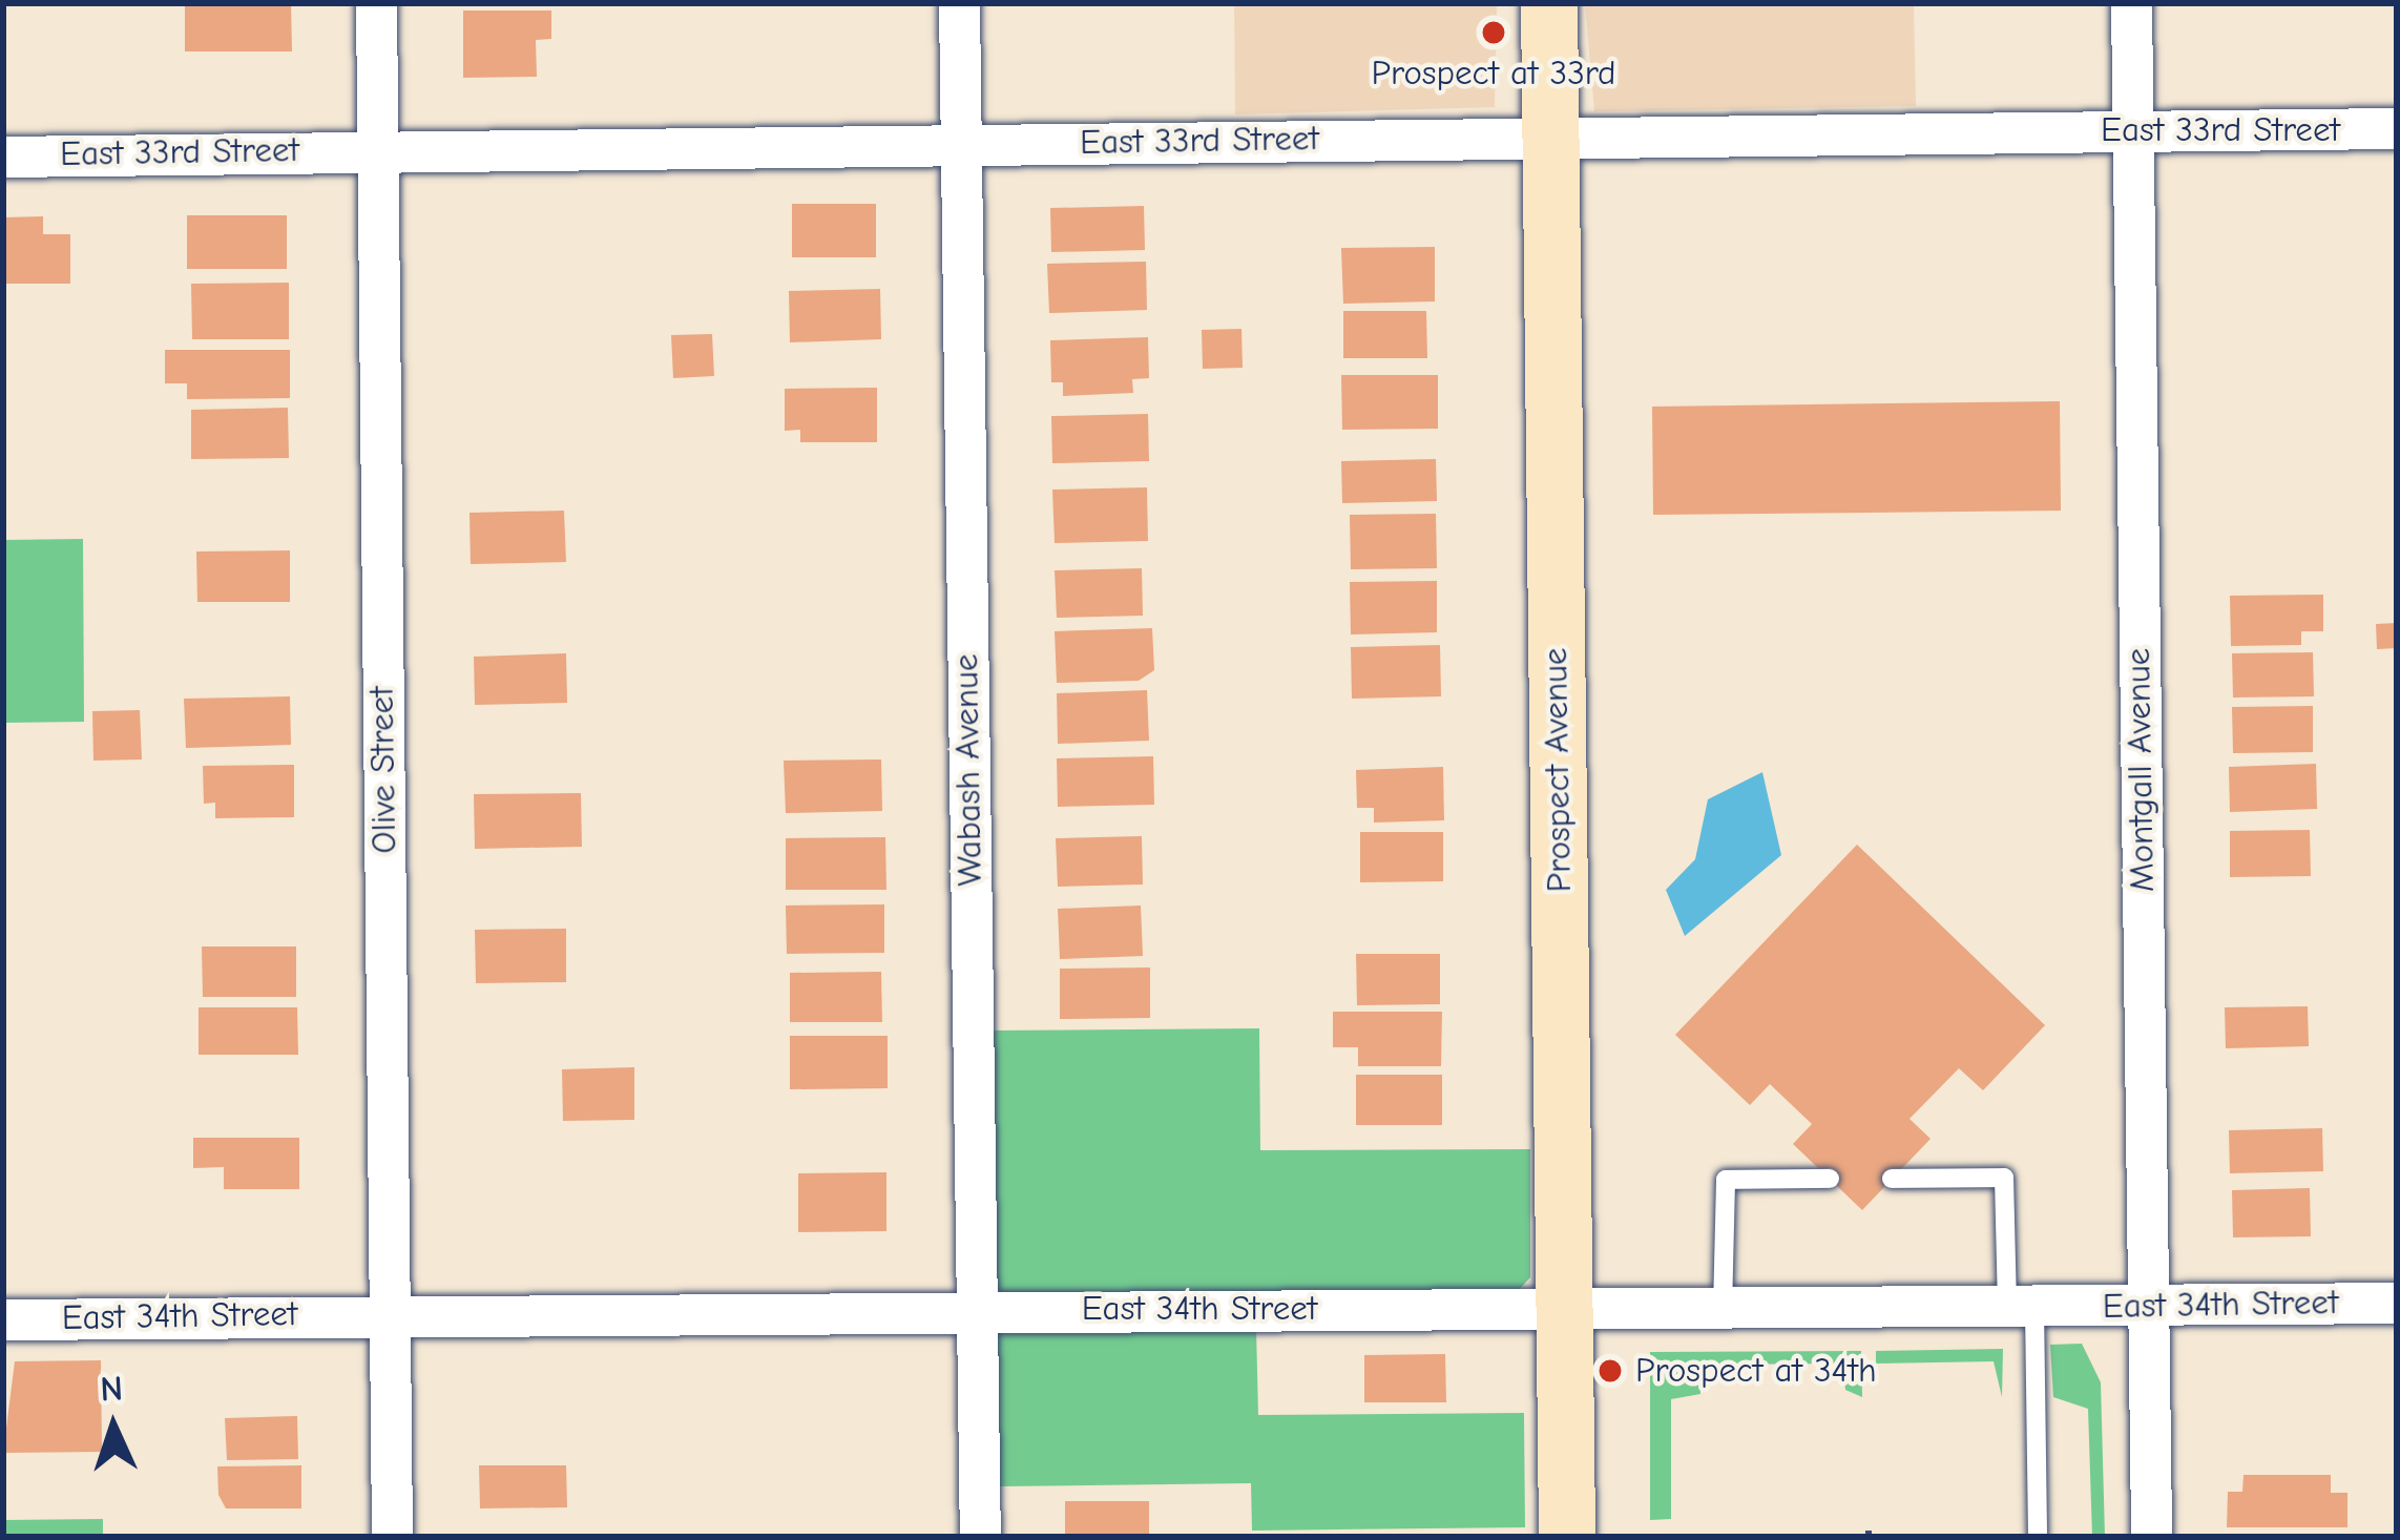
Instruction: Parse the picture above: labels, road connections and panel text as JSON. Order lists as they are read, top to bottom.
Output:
{
  "streets": {
    "main road": ["Prospect Avenue"],
    "street": [
      "East 33rd Street",
      "Olive Street",
      "Wabash Avenue",
      "Montgall Avenue",
      "East 34th Street"
    ]
  },
  "crossings": [
    ["East 33rd Street", "Olive Street"],
    ["East 33rd Street", "Wabash Avenue"],
    ["East 33rd Street", "Prospect Avenue"],
    ["East 33rd Street", "Montgall Avenue"],
    ["Olive Street", "East 34th Street"],
    ["Wabash Avenue", "East 34th Street"],
    ["Prospect Avenue", "East 34th Street"],
    ["Montgall Avenue", "East 34th Street"]
  ],
  "places": ["Prospect at 33rd", "Prospect at 34th"],
  "north": "top"
}
